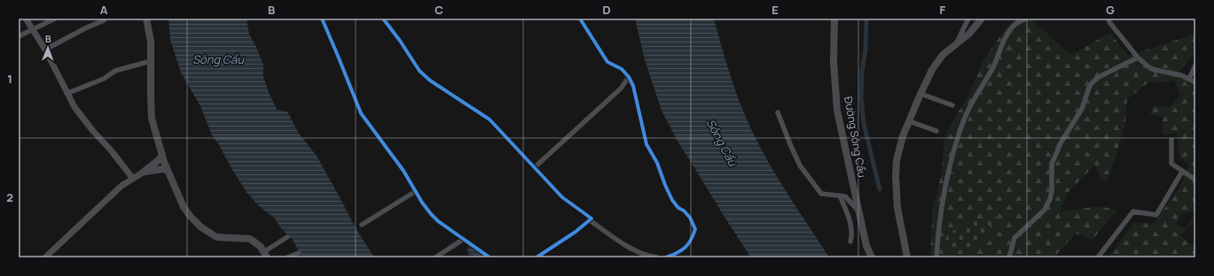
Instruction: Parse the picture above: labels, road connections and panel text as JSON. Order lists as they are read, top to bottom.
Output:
{
  "streets": {
    "main road": ["Đường Sông Cầu"]
  },
  "water": ["Sông Cầu"],
  "north": "top",
  "grid": {
    "columns": [
      "A",
      "B",
      "C",
      "D",
      "E",
      "F",
      "G"
    ],
    "rows": ["1", "2"]
  }
}
